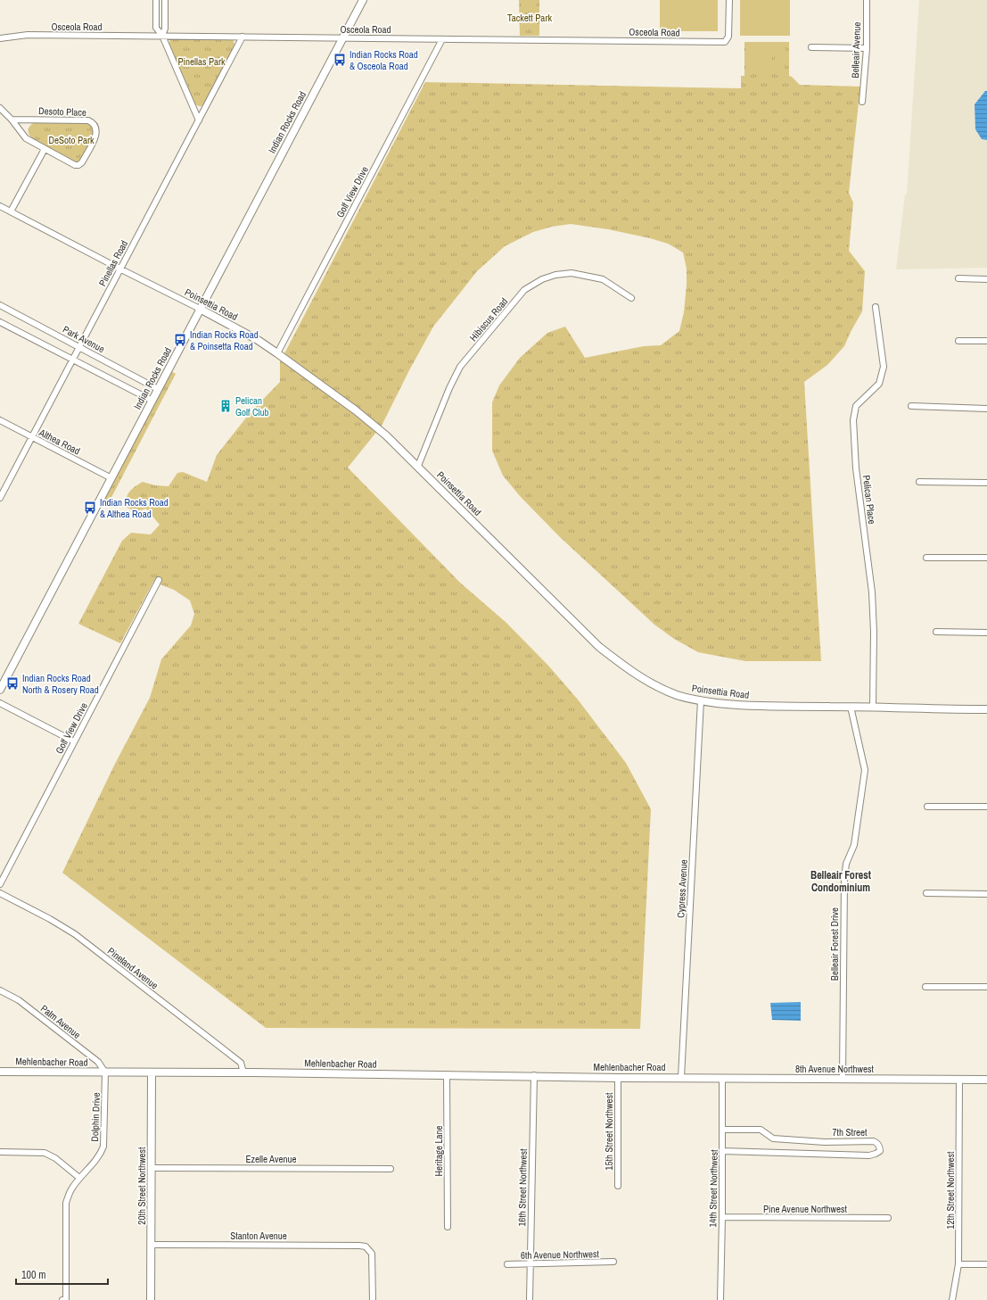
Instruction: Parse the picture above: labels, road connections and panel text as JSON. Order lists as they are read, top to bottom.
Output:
{
  "streets": {
    "street": [
      "Osceola Road",
      "Belleair Avenue",
      "Desoto Place",
      "Indian Rocks Road",
      "Golf View Drive",
      "Pinellas Road",
      "Poinsettia Road",
      "Hibiscus Road",
      "Park Avenue",
      "Althea Road",
      "Pelican Place",
      "Cypress Avenue",
      "Belleair Forest Drive",
      "Pineland Avenue",
      "Palm Avenue",
      "Mehlenbacher Road",
      "8th Avenue Northwest",
      "Dolphin Drive",
      "15th Street Northwest",
      "7th Street",
      "Heritage Lane",
      "Ezelle Avenue",
      "20th Street Northwest",
      "16th Street Northwest",
      "14th Street Northwest",
      "12th Street Northwest",
      "Pine Avenue Northwest",
      "Stanton Avenue",
      "6th Avenue Northwest"
    ]
  },
  "crossings": [
    ["Osceola Road", "Indian Rocks Road"],
    ["Osceola Road", "Golf View Drive"],
    ["Osceola Road", "Pinellas Road"],
    ["Indian Rocks Road", "Poinsettia Road"],
    ["Indian Rocks Road", "Park Avenue"],
    ["Indian Rocks Road", "Althea Road"],
    ["Golf View Drive", "Poinsettia Road"],
    ["Pinellas Road", "Poinsettia Road"],
    ["Pinellas Road", "Park Avenue"],
    ["Pinellas Road", "Althea Road"],
    ["Poinsettia Road", "Hibiscus Road"],
    ["Poinsettia Road", "Pelican Place"],
    ["Poinsettia Road", "Cypress Avenue"],
    ["Poinsettia Road", "Belleair Forest Drive"],
    ["Cypress Avenue", "Mehlenbacher Road"],
    ["Cypress Avenue", "8th Avenue Northwest"],
    ["Belleair Forest Drive", "8th Avenue Northwest"],
    ["Pineland Avenue", "Mehlenbacher Road"],
    ["Palm Avenue", "Mehlenbacher Road"],
    ["Palm Avenue", "Dolphin Drive"],
    ["Mehlenbacher Road", "8th Avenue Northwest"],
    ["Mehlenbacher Road", "Dolphin Drive"],
    ["Mehlenbacher Road", "15th Street Northwest"],
    ["Mehlenbacher Road", "Heritage Lane"],
    ["Mehlenbacher Road", "20th Street Northwest"],
    ["Mehlenbacher Road", "16th Street Northwest"],
    ["8th Avenue Northwest", "14th Street Northwest"],
    ["8th Avenue Northwest", "12th Street Northwest"],
    ["7th Street", "14th Street Northwest"],
    ["Ezelle Avenue", "20th Street Northwest"],
    ["20th Street Northwest", "Stanton Avenue"],
    ["16th Street Northwest", "6th Avenue Northwest"],
    ["14th Street Northwest", "Pine Avenue Northwest"]
  ],
  "districts": ["Belleair Forest Condominium"],
  "parks": ["Tackett Park", "Pinellas Park", "DeSoto Park"],
  "places": {
    "bus stop": [
      "Indian Rocks Road & Osceola Road",
      "Indian Rocks Road & Poinsetta Road",
      "Indian Rocks Road & Althea Road",
      "Indian Rocks Road North & Rosery Road"
    ],
    "building": ["Pelican Golf Club"]
  },
  "scale_bar": "100 m"
}
